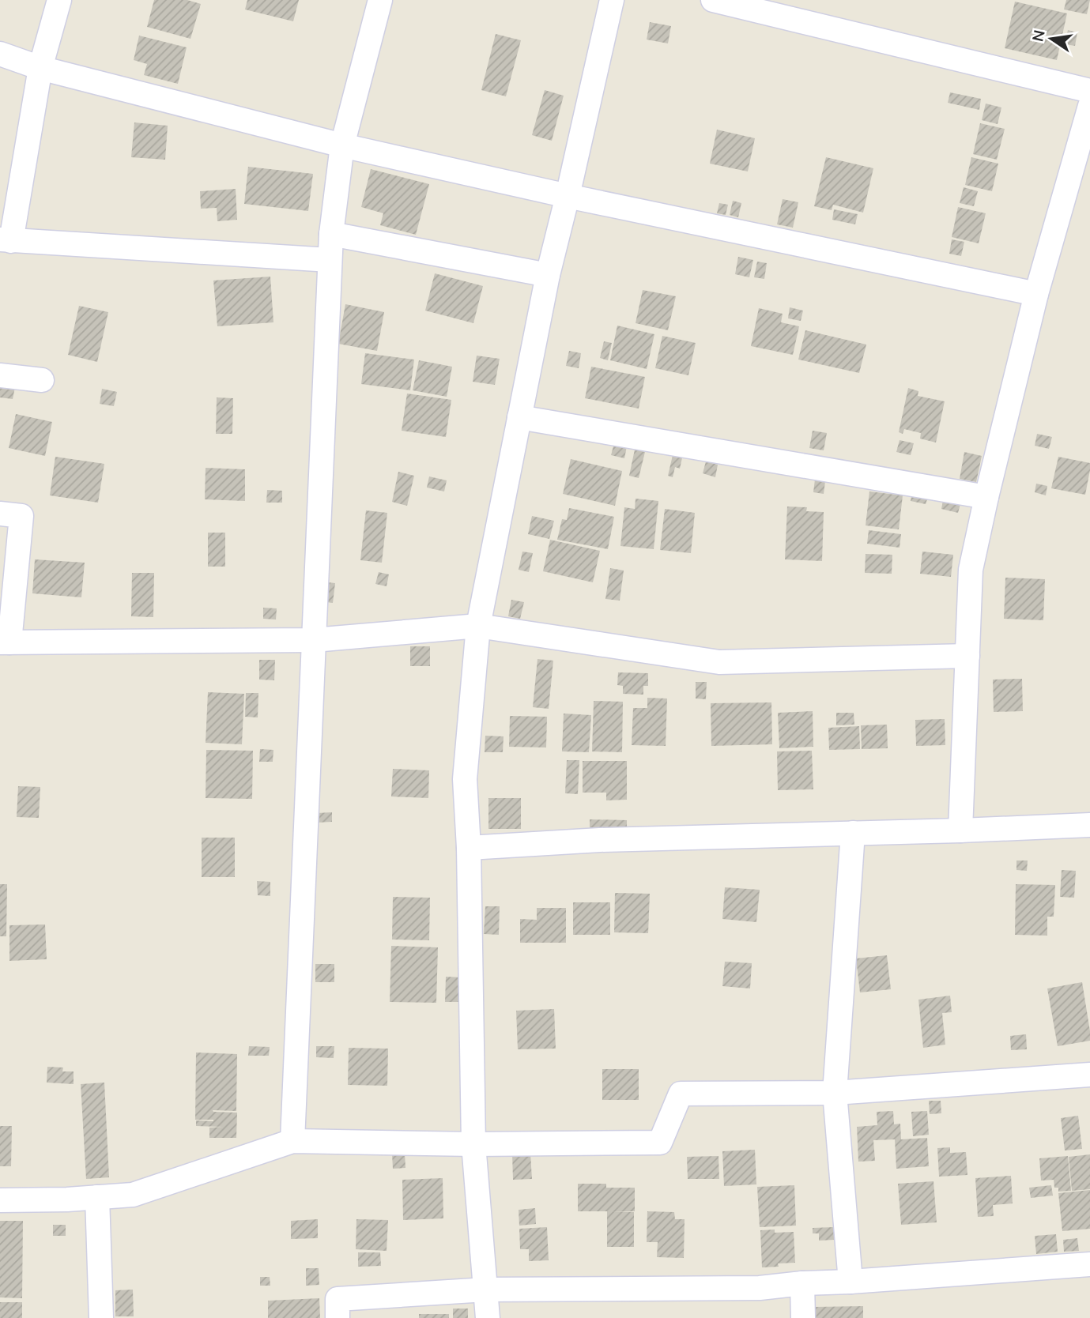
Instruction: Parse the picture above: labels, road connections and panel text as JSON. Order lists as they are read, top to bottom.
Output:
{
  "north": "left"
}
